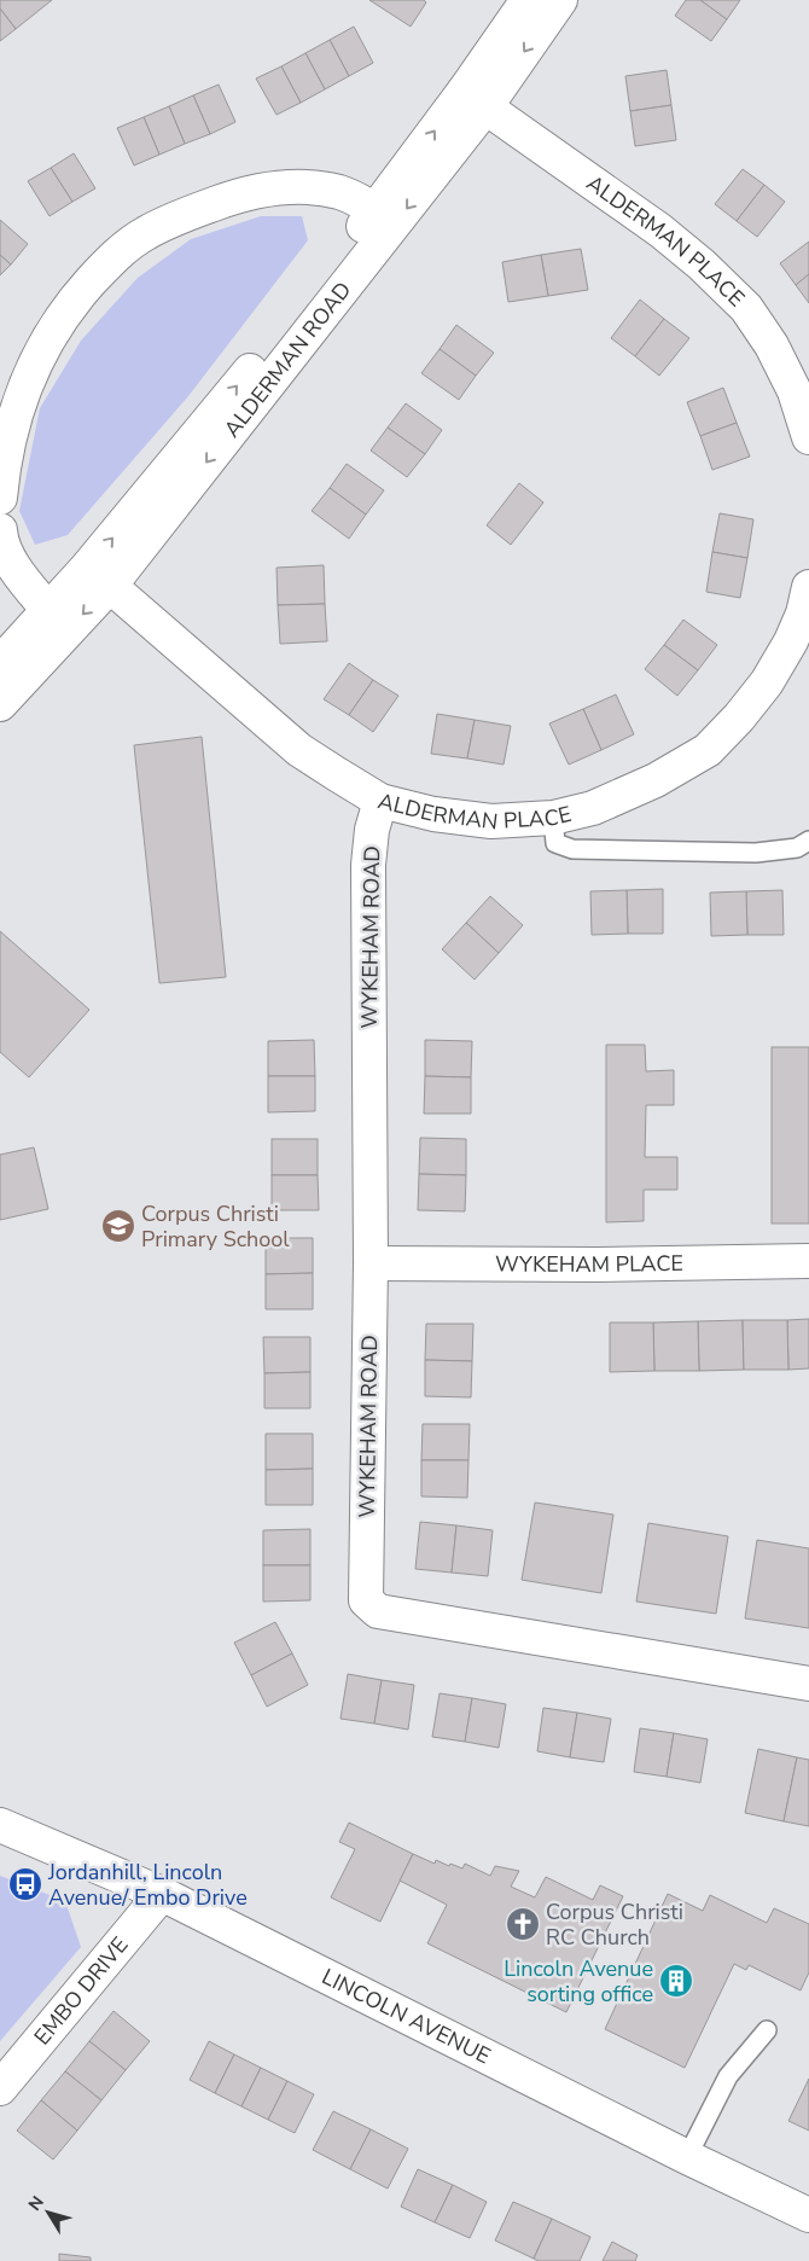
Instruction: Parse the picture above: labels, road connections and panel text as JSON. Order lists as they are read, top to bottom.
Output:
{
  "streets": {
    "street": [
      "ALDERMAN PLACE",
      "ALDERMAN ROAD",
      "WYKEHAM ROAD",
      "WYKEHAM PLACE",
      "EMBO DRIVE",
      "LINCOLN AVENUE"
    ]
  },
  "crossings": [
    ["ALDERMAN PLACE", "ALDERMAN ROAD"],
    ["ALDERMAN PLACE", "WYKEHAM ROAD"],
    ["WYKEHAM ROAD", "WYKEHAM PLACE"],
    ["EMBO DRIVE", "LINCOLN AVENUE"]
  ],
  "places": {
    "school or university": ["Corpus Christi Primary School"],
    "bus stop": ["Jordanhill, Lincoln Avenue/ Embo Drive"],
    "church": ["Corpus Christi RC Church"],
    "building": ["Lincoln Avenue sorting office"]
  },
  "north": "top left"
}
